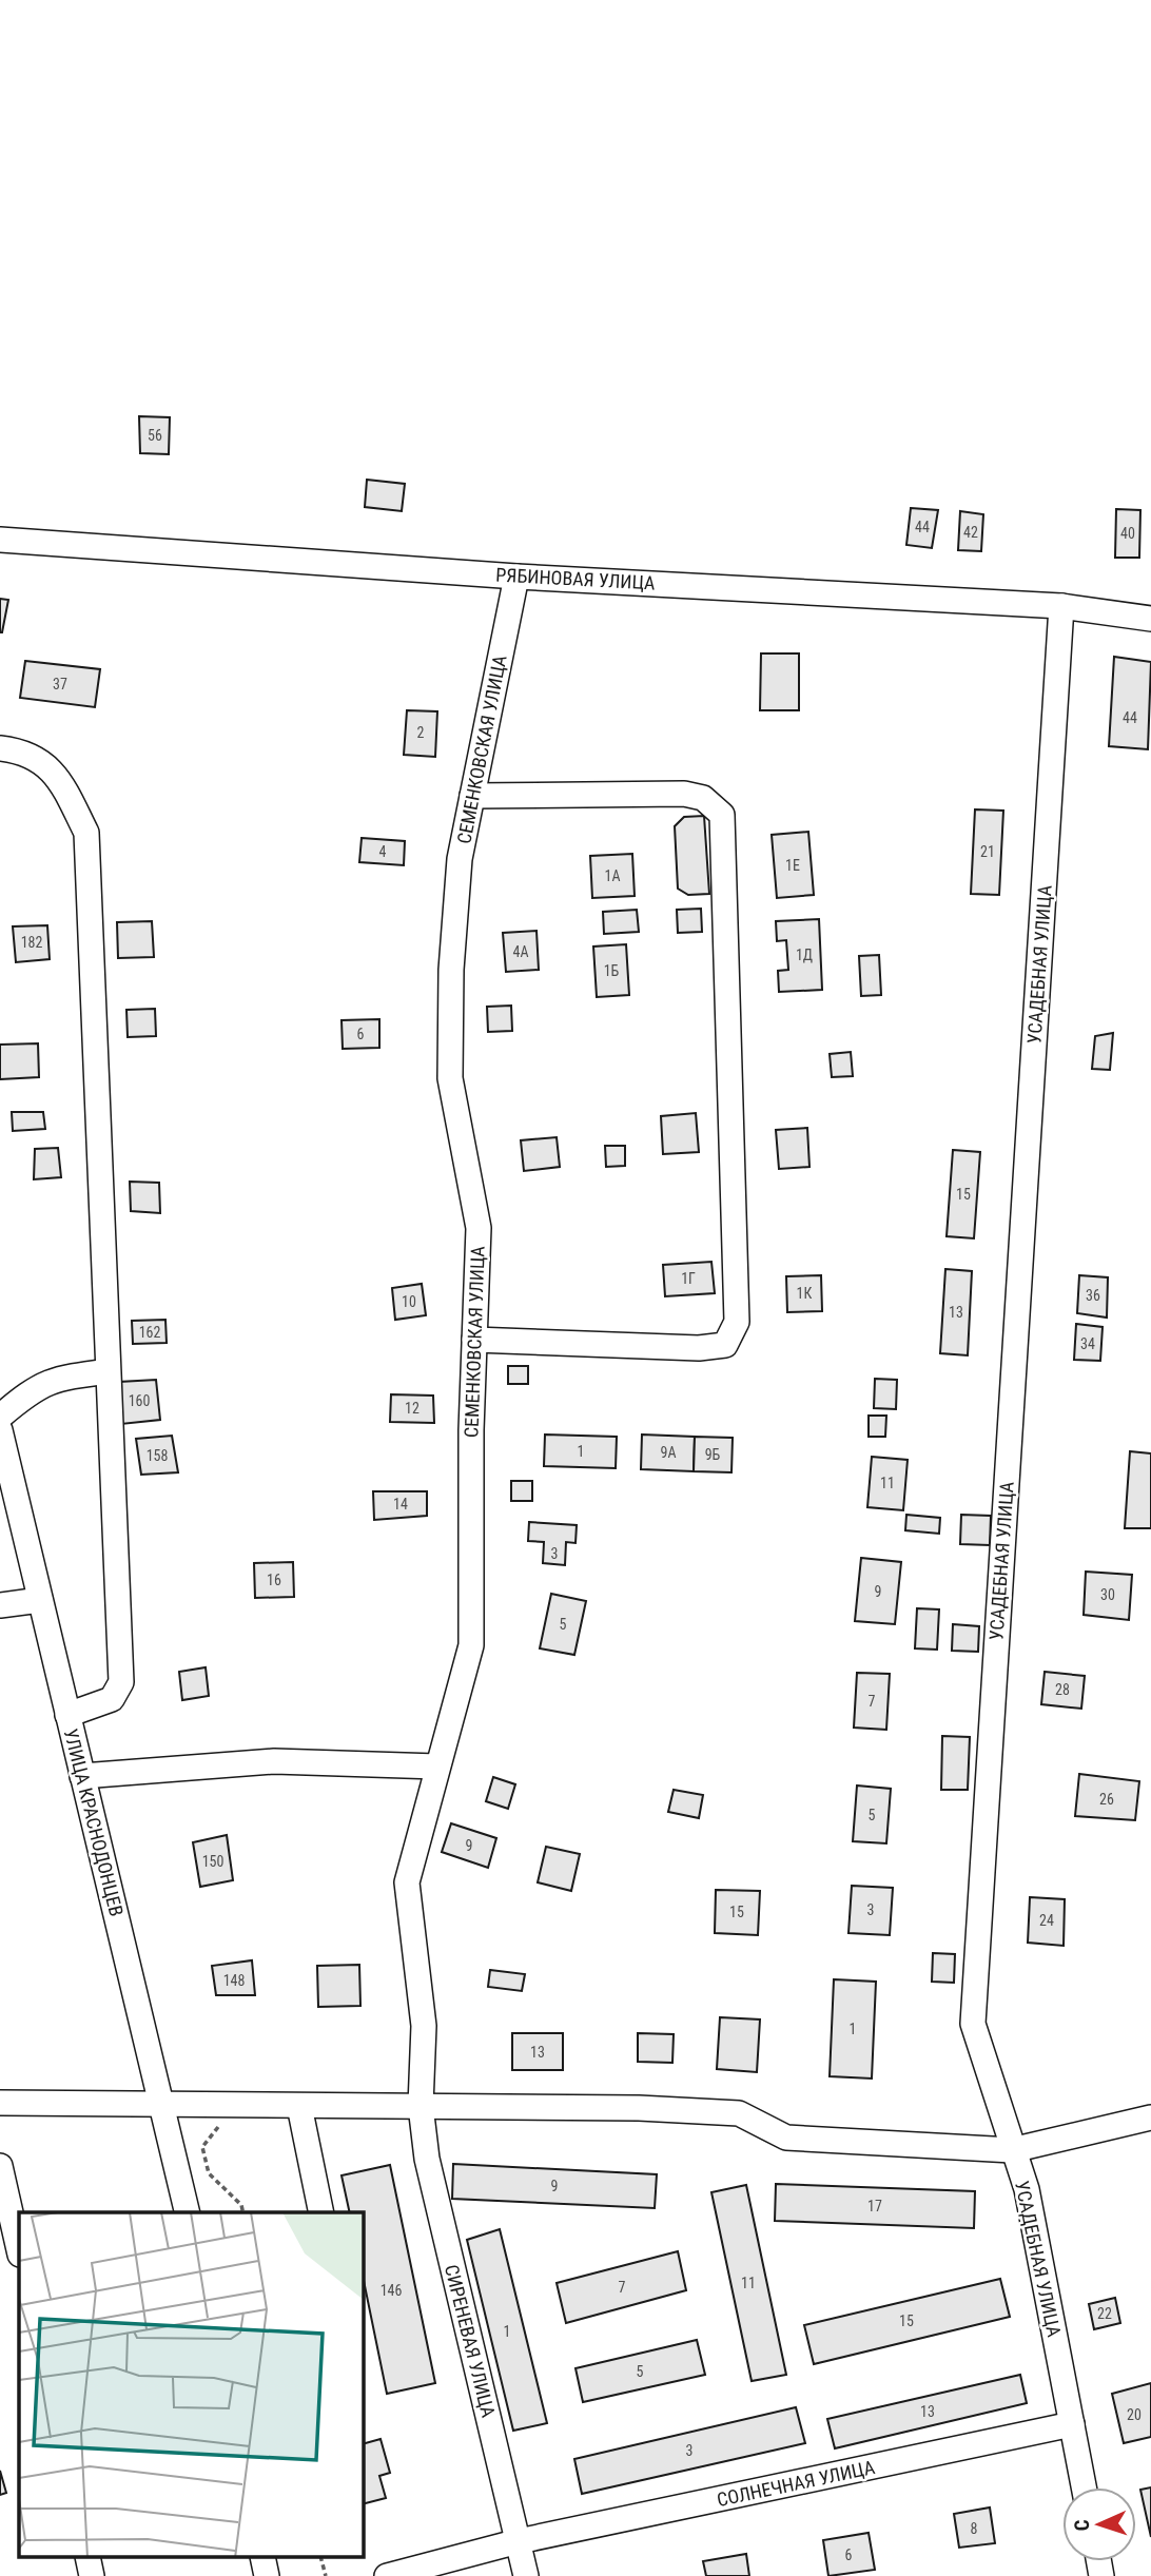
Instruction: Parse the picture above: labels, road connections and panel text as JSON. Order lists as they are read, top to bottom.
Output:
{
  "streets": {
    "street": [
      "РЯБИНОВАЯ УЛИЦА",
      "СЕМЕНКОВСКАЯ УЛИЦА",
      "УСАДЕБНАЯ УЛИЦА",
      "УЛИЦА КРАСНОДОНЦЕВ",
      "СИРЕНЕВАЯ УЛИЦА",
      "СОЛНЕЧНАЯ УЛИЦА"
    ]
  },
  "crossings": [
    ["РЯБИНОВАЯ УЛИЦА", "СЕМЕНКОВСКАЯ УЛИЦА"],
    ["РЯБИНОВАЯ УЛИЦА", "УСАДЕБНАЯ УЛИЦА"],
    ["СЕМЕНКОВСКАЯ УЛИЦА", "СИРЕНЕВАЯ УЛИЦА"],
    ["УСАДЕБНАЯ УЛИЦА", "СОЛНЕЧНАЯ УЛИЦА"],
    ["СИРЕНЕВАЯ УЛИЦА", "СОЛНЕЧНАЯ УЛИЦА"]
  ],
  "house_numbers": [
    "56",
    "44",
    "42",
    "40",
    "37",
    "44",
    "2",
    "4",
    "21",
    "1Е",
    "1А",
    "182",
    "4А",
    "1Д",
    "1Б",
    "6",
    "15",
    "1Г",
    "1К",
    "36",
    "10",
    "13",
    "162",
    "34",
    "160",
    "12",
    "1",
    "9А",
    "9Б",
    "158",
    "11",
    "14",
    "3",
    "16",
    "9",
    "30",
    "5",
    "28",
    "7",
    "26",
    "5",
    "9",
    "150",
    "3",
    "15",
    "24",
    "148",
    "1",
    "13",
    "9",
    "17",
    "11",
    "7",
    "146",
    "22",
    "15",
    "1",
    "5",
    "13",
    "20",
    "3",
    "8",
    "6"
  ],
  "north": "left"
}
